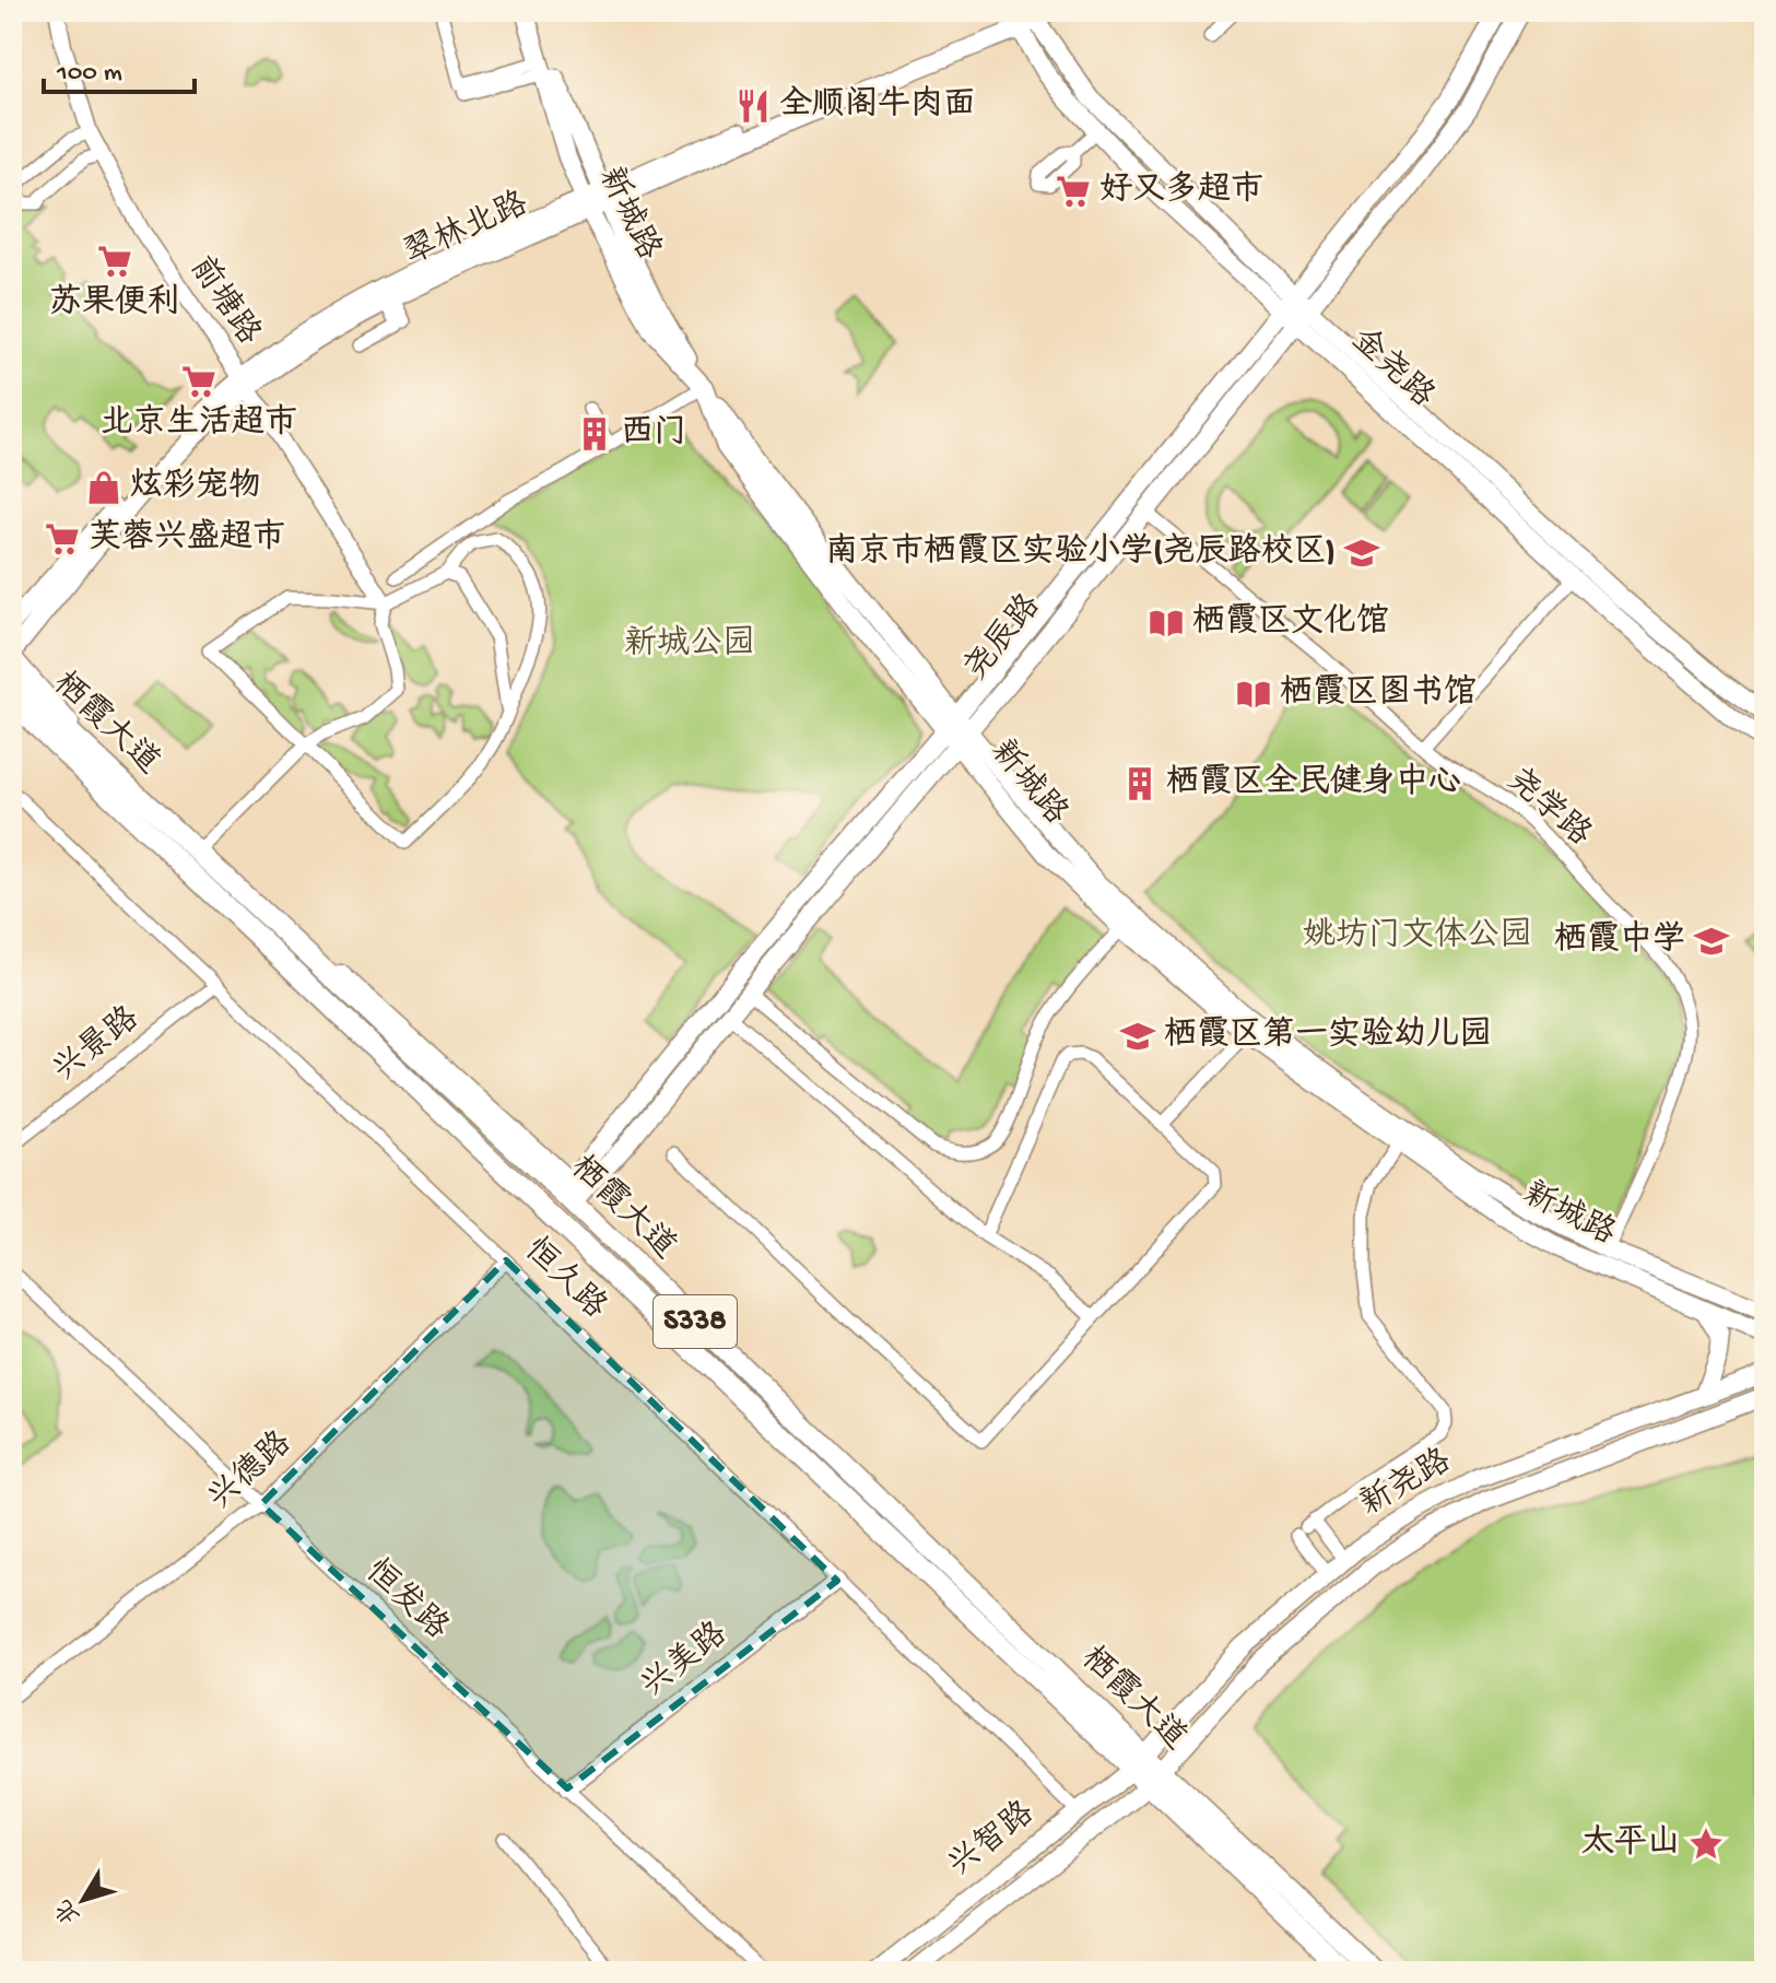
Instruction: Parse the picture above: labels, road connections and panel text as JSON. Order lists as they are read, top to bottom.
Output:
{
  "streets": {
    "main road": [
      "新城路",
      "翠林北路",
      "金尧路",
      "尧辰路",
      "栖霞大道",
      "S338",
      "新尧路",
      "兴智路"
    ],
    "street": [
      "前塘路",
      "尧学路",
      "兴景路",
      "恒久路",
      "兴德路",
      "恒发路",
      "兴美路"
    ]
  },
  "crossings": [
    ["新城路", "翠林北路"],
    ["新城路", "尧辰路"],
    ["新城路", "尧学路"],
    ["翠林北路", "前塘路"],
    ["翠林北路", "金尧路"],
    ["金尧路", "尧辰路"],
    ["尧辰路", "栖霞大道"],
    ["尧辰路", "尧学路"],
    ["栖霞大道", "新尧路"],
    ["栖霞大道", "兴智路"],
    ["兴景路", "恒久路"],
    ["恒久路", "兴德路"],
    ["恒久路", "兴美路"],
    ["恒久路", "兴智路"],
    ["兴德路", "恒发路"],
    ["新尧路", "兴智路"],
    ["恒发路", "兴美路"]
  ],
  "parks": ["新城公园", "姚坊门文体公园"],
  "places": {
    "restaurant": ["全顺阁牛肉面"],
    "supermarket": [
      "好又多超市",
      "苏果便利",
      "北京生活超市",
      "芙蓉兴盛超市"
    ],
    "building": ["西门", "栖霞区全民健身中心"],
    "shop": ["炫彩宠物"],
    "school or university": ["南京市栖霞区实验小学(尧辰路校区)", "栖霞中学", "栖霞区第一实验幼儿园"],
    "library": ["栖霞区文化馆", "栖霞区图书馆"],
    "place": ["太平山"]
  },
  "scale_bar": "100 m",
  "north": "bottom left"
}
